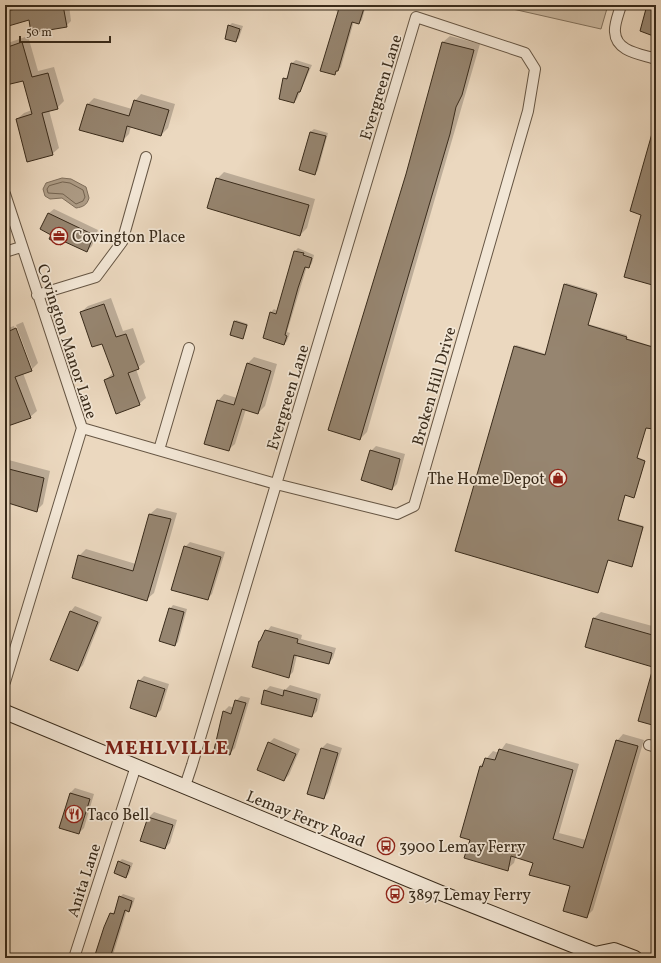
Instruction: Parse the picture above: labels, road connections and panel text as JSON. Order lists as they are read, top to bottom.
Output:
{
  "streets": {
    "main road": ["Lemay Ferry Road"],
    "street": [
      "Evergreen Lane",
      "Covington Manor Lane",
      "Broken Hill Drive",
      "Anita Lane"
    ]
  },
  "crossings": [
    ["Evergreen Lane", "Broken Hill Drive"],
    ["Evergreen Lane", "Lemay Ferry Road"],
    ["Covington Manor Lane", "Broken Hill Drive"],
    ["Lemay Ferry Road", "Anita Lane"]
  ],
  "districts": ["MEHLVILLE"],
  "places": {
    "office": ["Covington Place"],
    "shop": ["The Home Depot"],
    "restaurant": ["Taco Bell"],
    "bus stop": ["3900 Lemay Ferry", "3897 Lemay Ferry"]
  },
  "scale_bar": "50 m"
}
